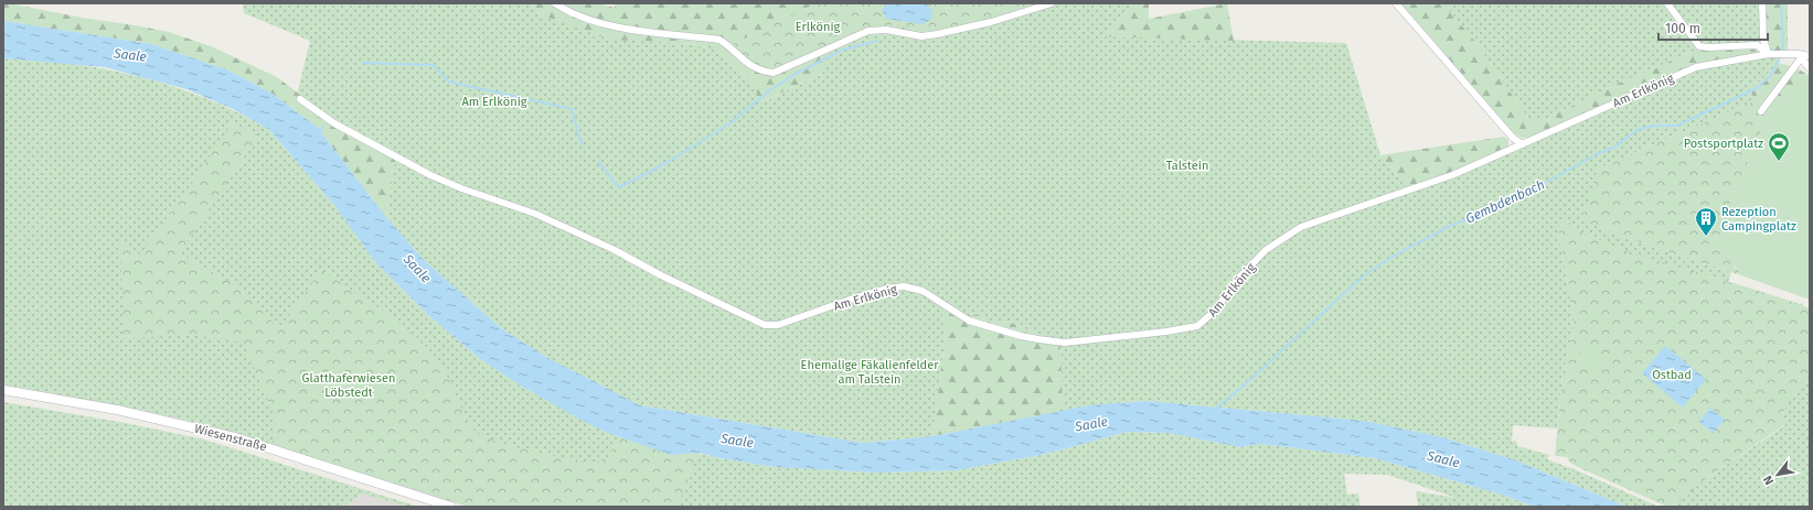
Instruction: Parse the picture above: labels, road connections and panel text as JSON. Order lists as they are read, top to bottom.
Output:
{
  "streets": {
    "street": ["Am Erlkönig", "Wiesenstraße"]
  },
  "water": ["Saale", "Gembdenbach"],
  "parks": [
    "Erlkönig",
    "Am Erlkönig",
    "Talstein",
    "Ehemalige Fäkalienfelder am Talstein",
    "Ostbad",
    "Glatthaferwiesen Löbstedt"
  ],
  "places": {
    "sports": ["Postsportplatz"],
    "building": ["Rezeption Campingplatz"]
  },
  "scale_bar": "100 m",
  "north": "bottom left"
}
